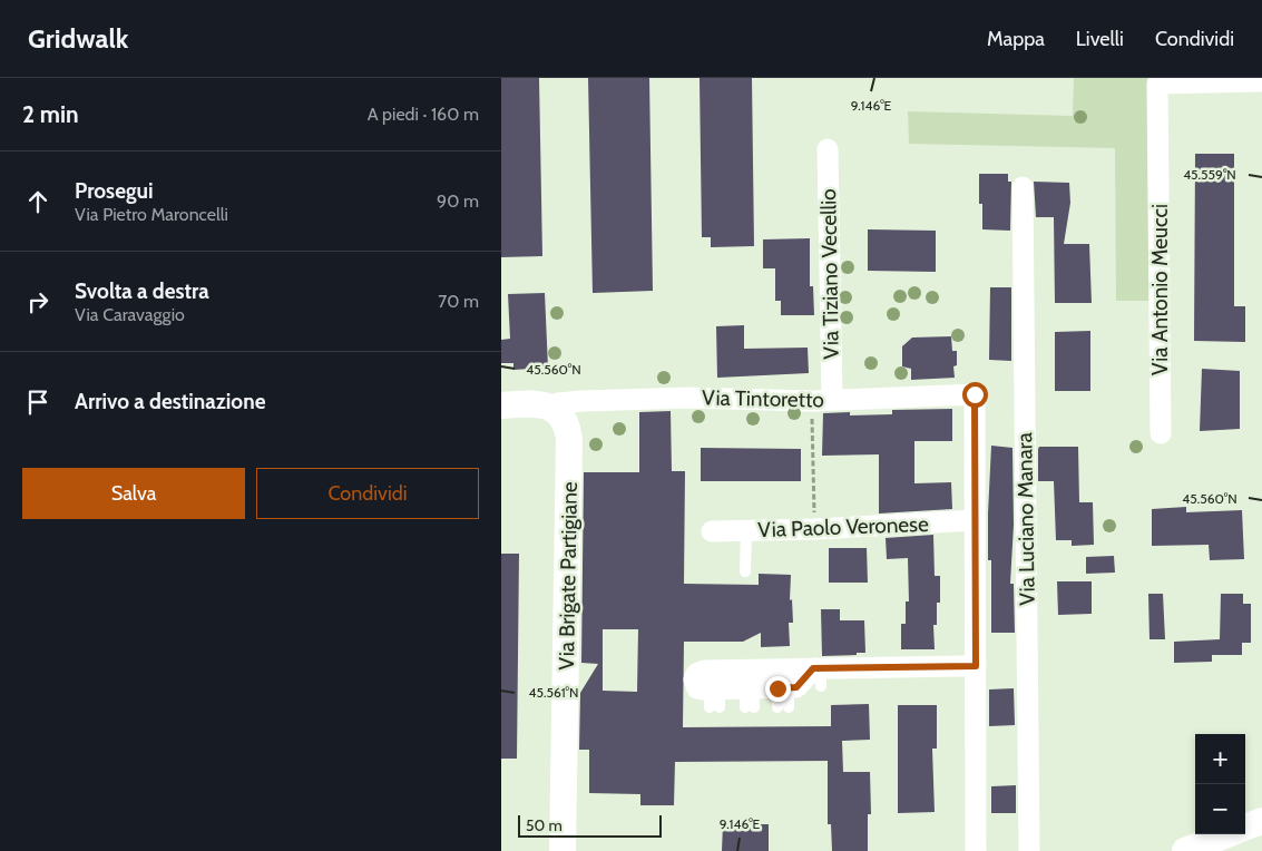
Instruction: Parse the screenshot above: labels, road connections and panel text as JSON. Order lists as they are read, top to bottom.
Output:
{
  "streets": {
    "street": [
      "Via Tiziano Vecellio",
      "Via Antonio Meucci",
      "Via Tintoretto",
      "Via Luciano Manara",
      "Via Paolo Veronese",
      "Via Brigate Partigiane"
    ]
  },
  "crossings": [
    ["Via Tiziano Vecellio", "Via Tintoretto"],
    ["Via Tintoretto", "Via Paolo Veronese"],
    ["Via Tintoretto", "Via Brigate Partigiane"]
  ],
  "scale_bar": "50 m",
  "page": {
    "header": "Gridwalk",
    "nav": ["Mappa", "Livelli", "Condividi"],
    "heading": ["2 min", "A piedi · 160 m"],
    "list": [
      ["Prosegui", "Via Pietro Maroncelli", "90 m"],
      ["Svolta a destra", "Via Caravaggio", "70 m"],
      "Arrivo a destinazione"
    ],
    "buttons": ["Salva", "Condividi"],
    "map_buttons": ["+", "−"],
    "scale": "50 m"
  },
  "coordinates": [
    "9.146°E",
    "45.559°N",
    "45.560°N",
    "45.561°N"
  ]
}
